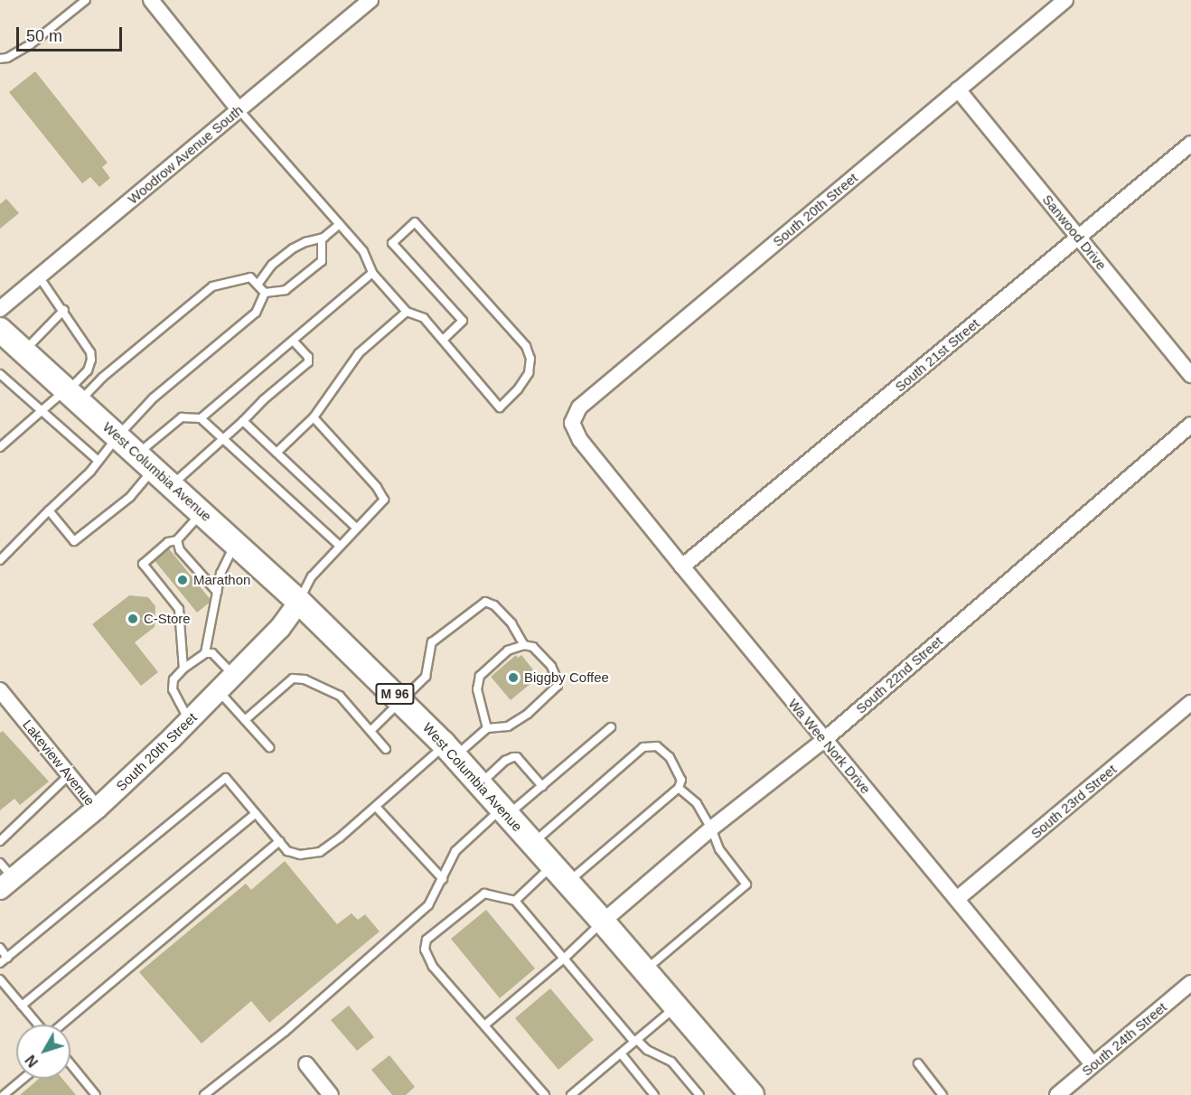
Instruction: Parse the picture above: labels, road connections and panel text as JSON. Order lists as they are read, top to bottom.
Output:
{
  "streets": {
    "main road": ["South 20th Street", "West Columbia Avenue", "M 96"],
    "street": [
      "Woodrow Avenue South",
      "Sanwood Drive",
      "South 21st Street",
      "South 22nd Street",
      "Wa Wee Nork Drive",
      "Lakeview Avenue",
      "South 23rd Street",
      "South 24th Street"
    ]
  },
  "crossings": [
    ["South 20th Street", "Sanwood Drive"],
    ["South 20th Street", "West Columbia Avenue"],
    ["South 20th Street", "Wa Wee Nork Drive"],
    ["South 20th Street", "Lakeview Avenue"],
    ["Sanwood Drive", "South 21st Street"],
    ["South 21st Street", "Wa Wee Nork Drive"],
    ["West Columbia Avenue", "South 22nd Street"],
    ["South 22nd Street", "Wa Wee Nork Drive"],
    ["Wa Wee Nork Drive", "South 23rd Street"],
    ["Wa Wee Nork Drive", "South 24th Street"]
  ],
  "places": ["Marathon", "C-Store", "Biggby Coffee"],
  "scale_bar": "50 m",
  "north": "bottom left"
}
